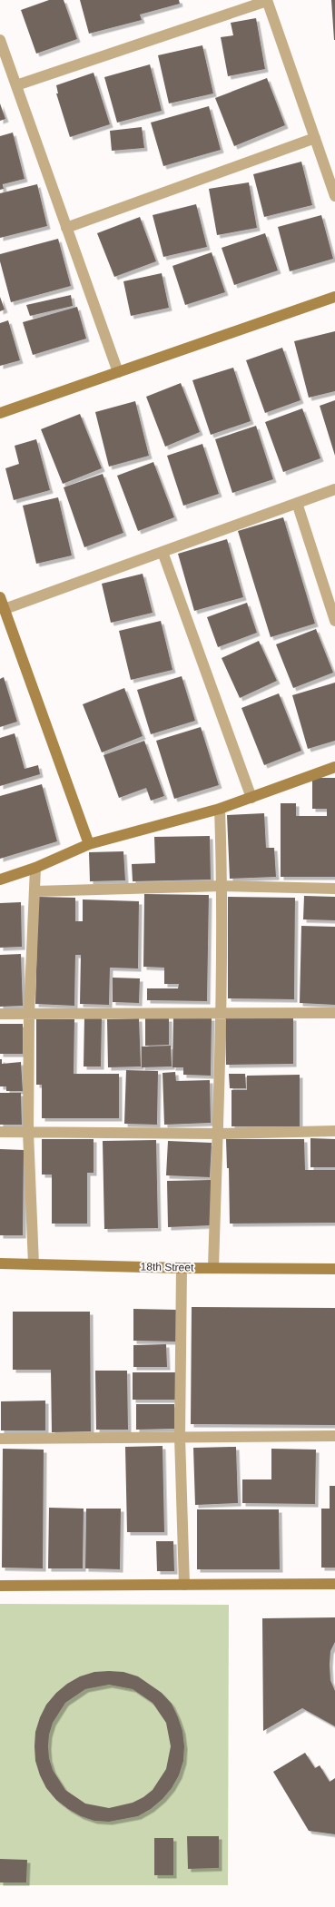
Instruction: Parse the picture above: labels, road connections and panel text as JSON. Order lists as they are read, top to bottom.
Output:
{
  "streets": {
    "street": ["18th Street"]
  }
}
